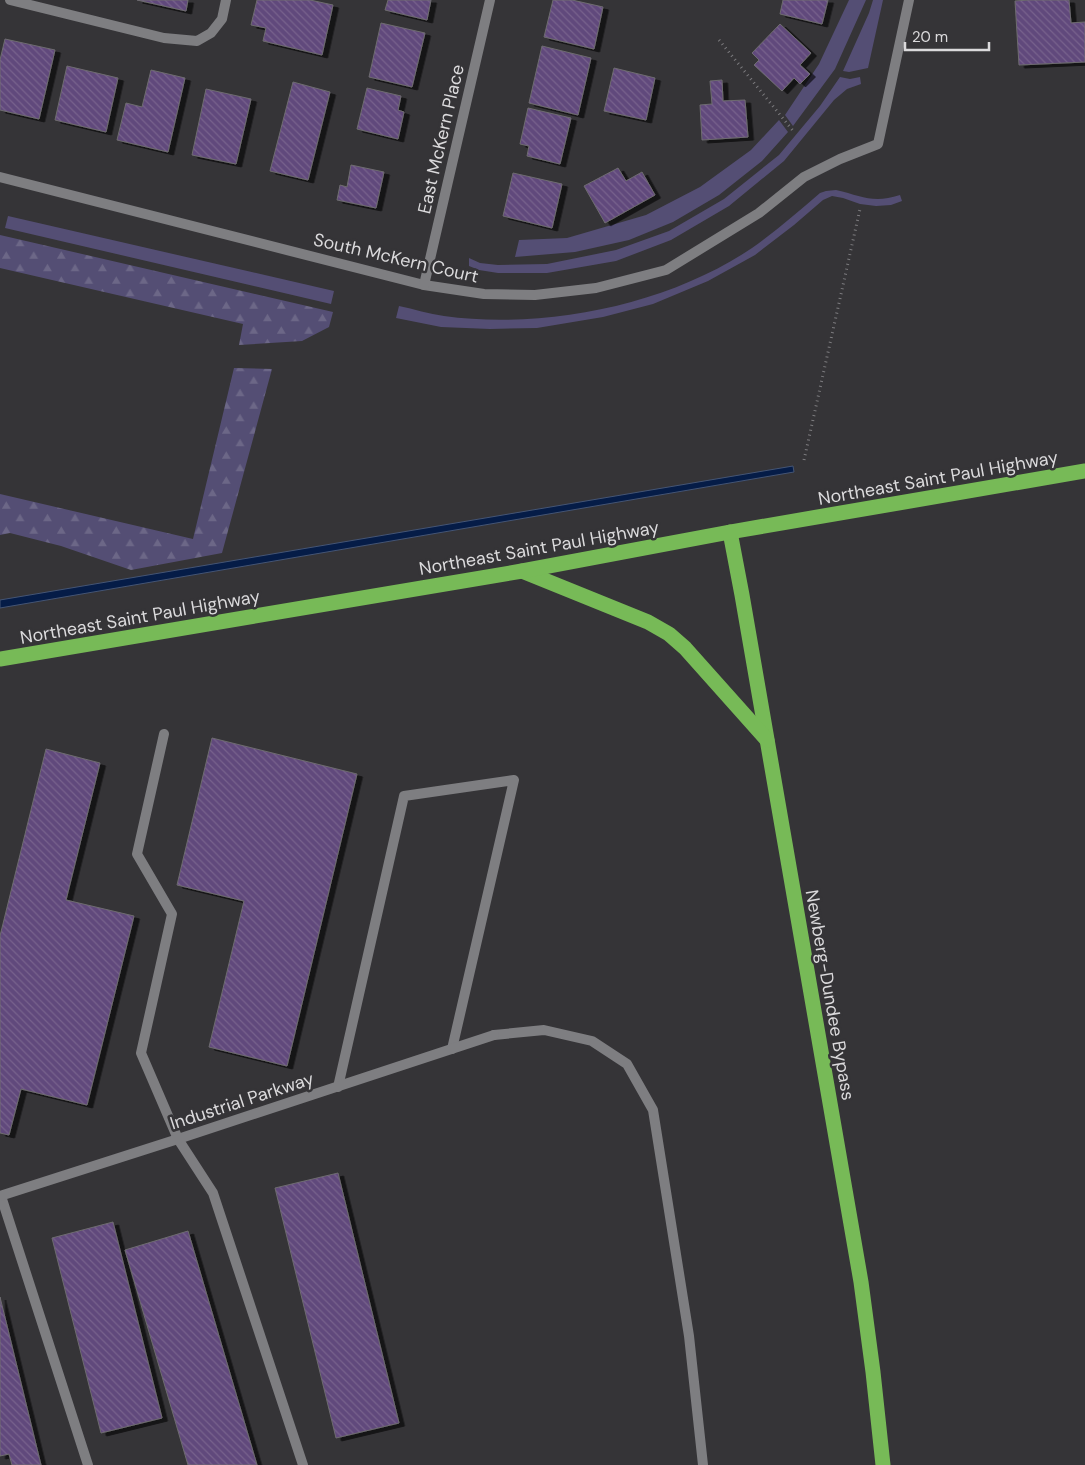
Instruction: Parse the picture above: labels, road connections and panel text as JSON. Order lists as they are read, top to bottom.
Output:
{
  "streets": {
    "highway": ["Northeast Saint Paul Highway", "Newberg-Dundee Bypass"],
    "street": ["East McKern Place", "South McKern Court", "Industrial Parkway"]
  },
  "crossings": [
    ["East McKern Place", "South McKern Court"],
    ["Northeast Saint Paul Highway", "Newberg-Dundee Bypass"]
  ],
  "scale_bar": "20 m"
}
